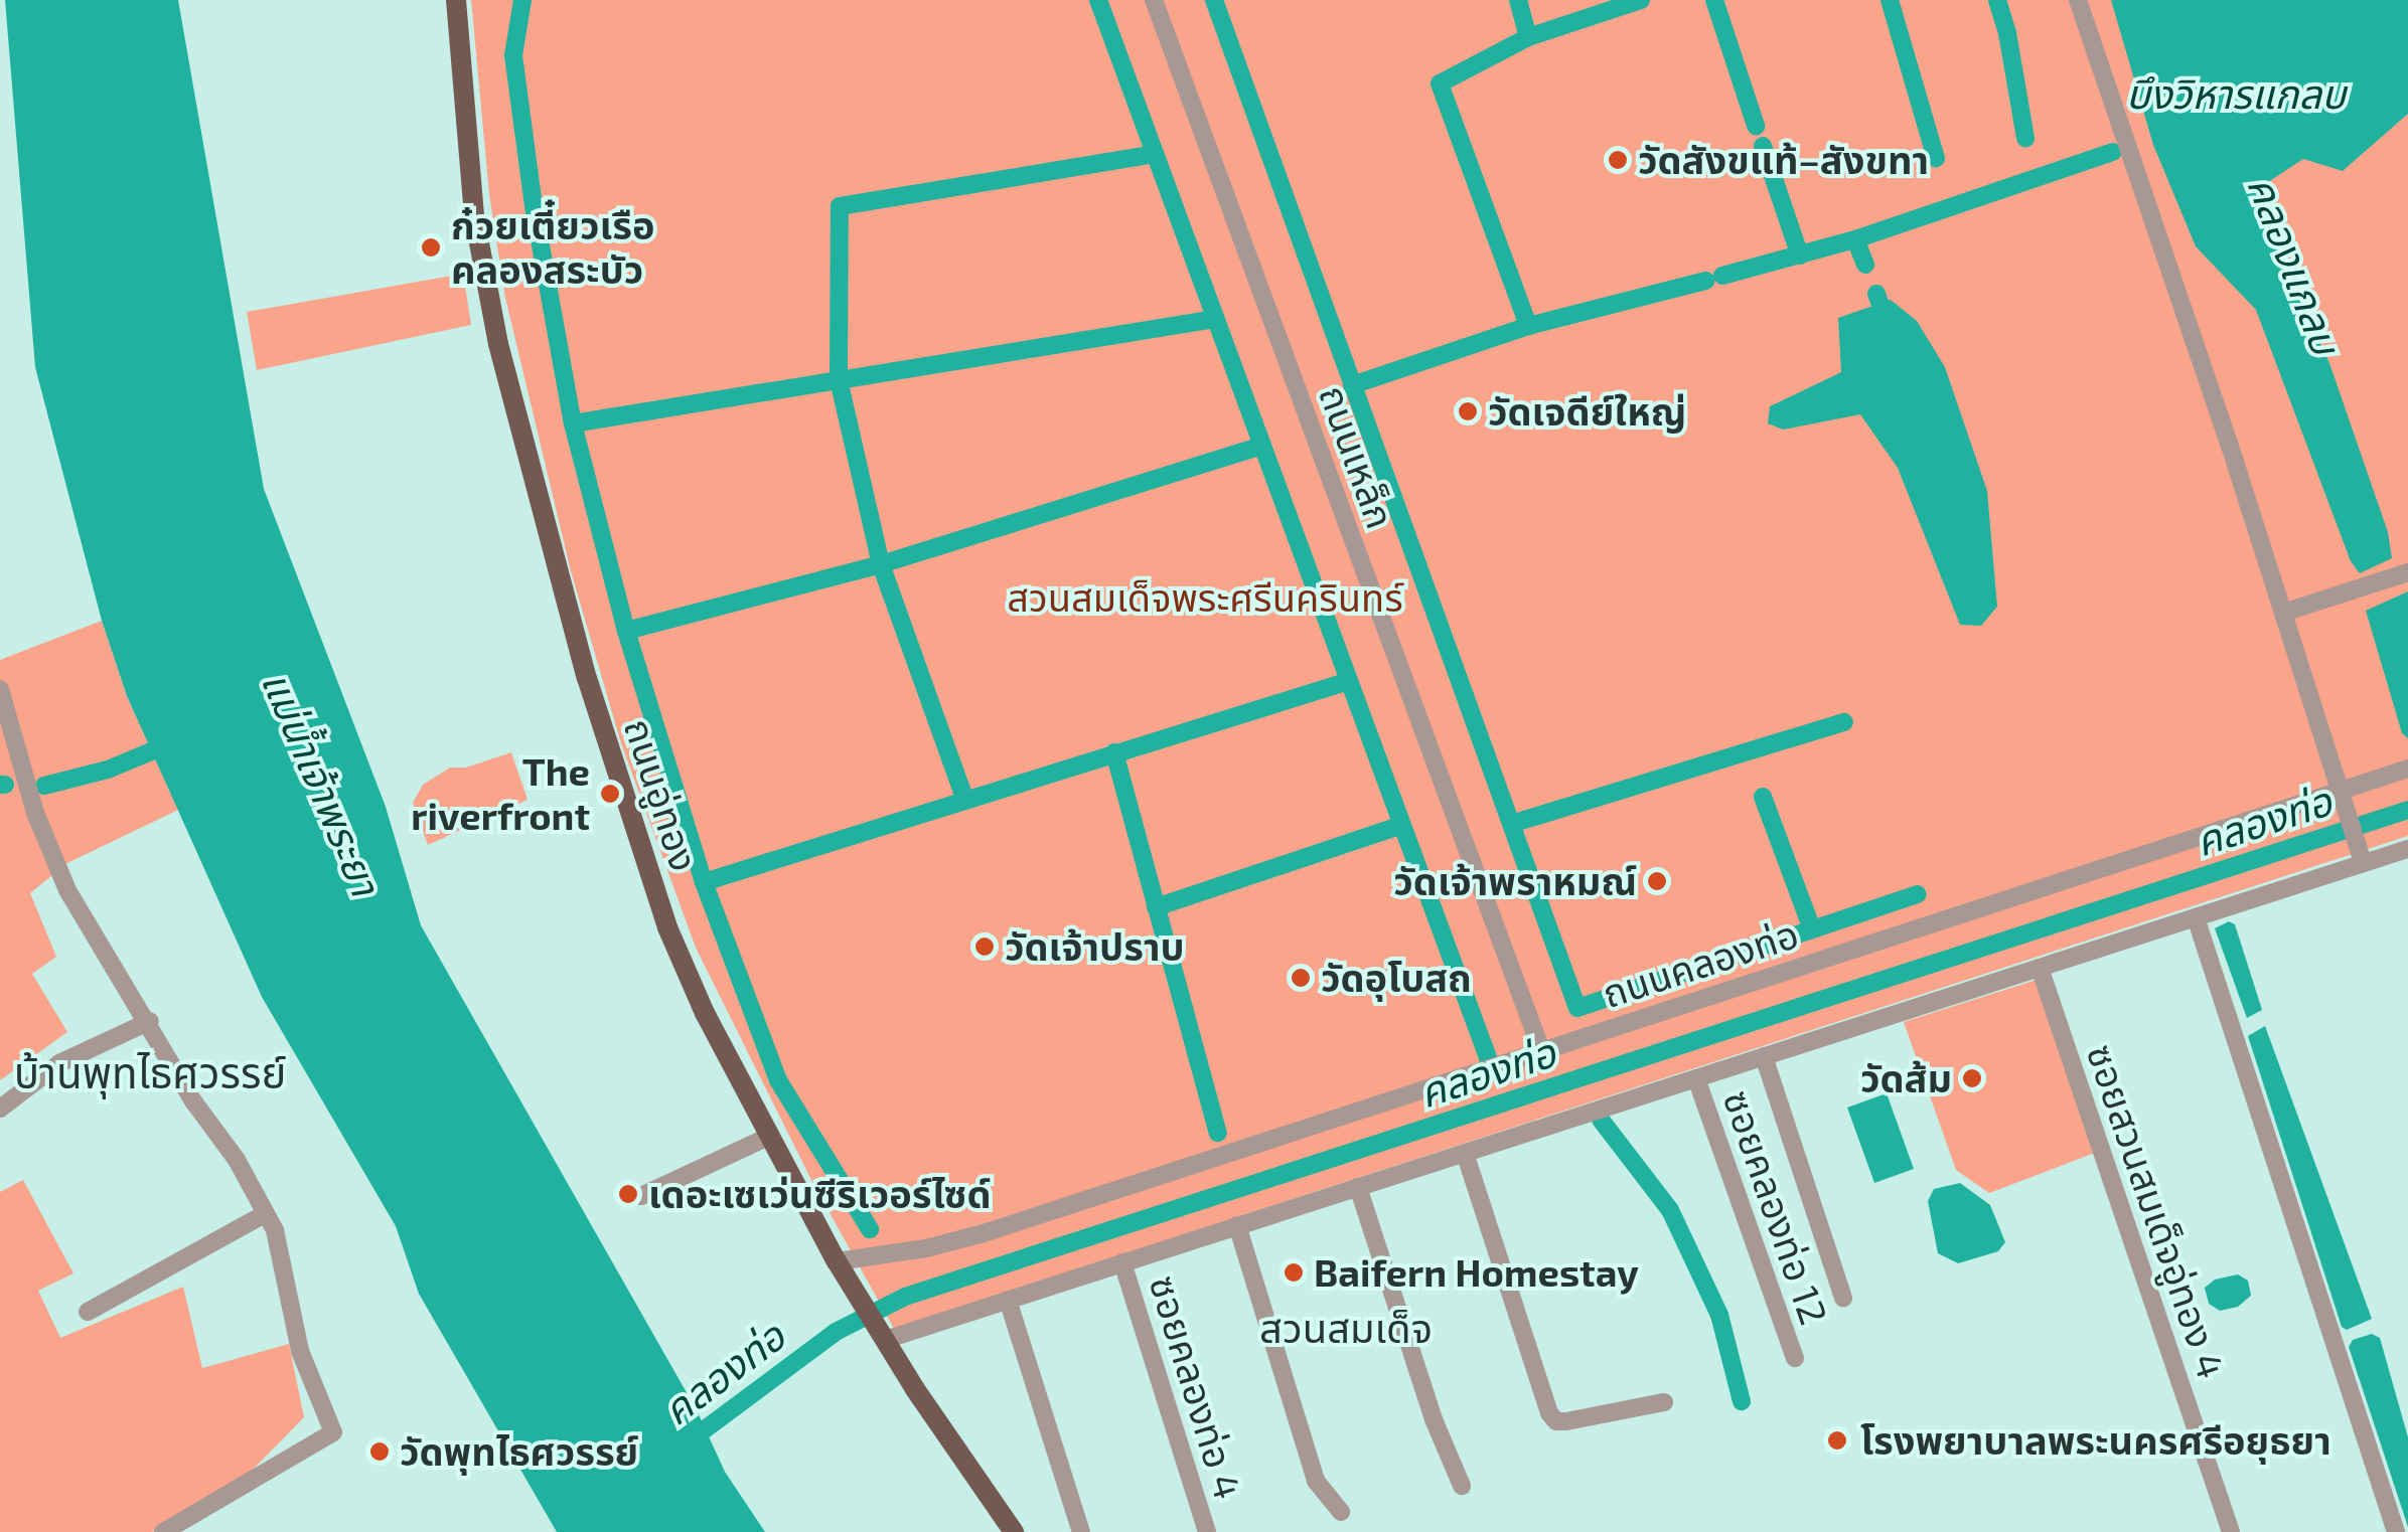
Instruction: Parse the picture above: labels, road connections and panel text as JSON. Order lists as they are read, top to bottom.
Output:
{
  "streets": {
    "main road": ["ถนนอู่ทอง"],
    "street": [
      "ถนนเหล็ก",
      "ถนนคลองท่อ",
      "ซอยคลองท่อ 12",
      "ซอยสวนสมเด็จอู่ทอง 4",
      "ซอยคลองท่อ 4"
    ]
  },
  "crossings": [
    ["ถนนเหล็ก", "ถนนคลองท่อ"],
    ["ถนนอู่ทอง", "ถนนคลองท่อ"]
  ],
  "districts": ["บ้านพุทไธศวรรย์", "สวนสมเด็จ"],
  "water": [
    "บึงวิหารแกลบ",
    "คลองแกลบ",
    "แม่น้ำเจ้าพระยา",
    "คลองท่อ"
  ],
  "parks": ["สวนสมเด็จพระศรีนครินทร์"],
  "places": [
    "วัดสังขแท้–สังขทา",
    "ก๋วยเตี๋ยวเรือ คลองสระบัว",
    "วัดเจดีย์ใหญ่",
    "The riverfront",
    "วัดเจ้าพราหมณ์",
    "วัดเจ้าปราบ",
    "วัดอุโบสถ",
    "วัดส้ม",
    "เดอะเซเว่นซีริเวอร์ไซด์",
    "Baifern Homestay",
    "โรงพยาบาลพระนครศรีอยุธยา",
    "วัดพุทไธศวรรย์"
  ]
}
